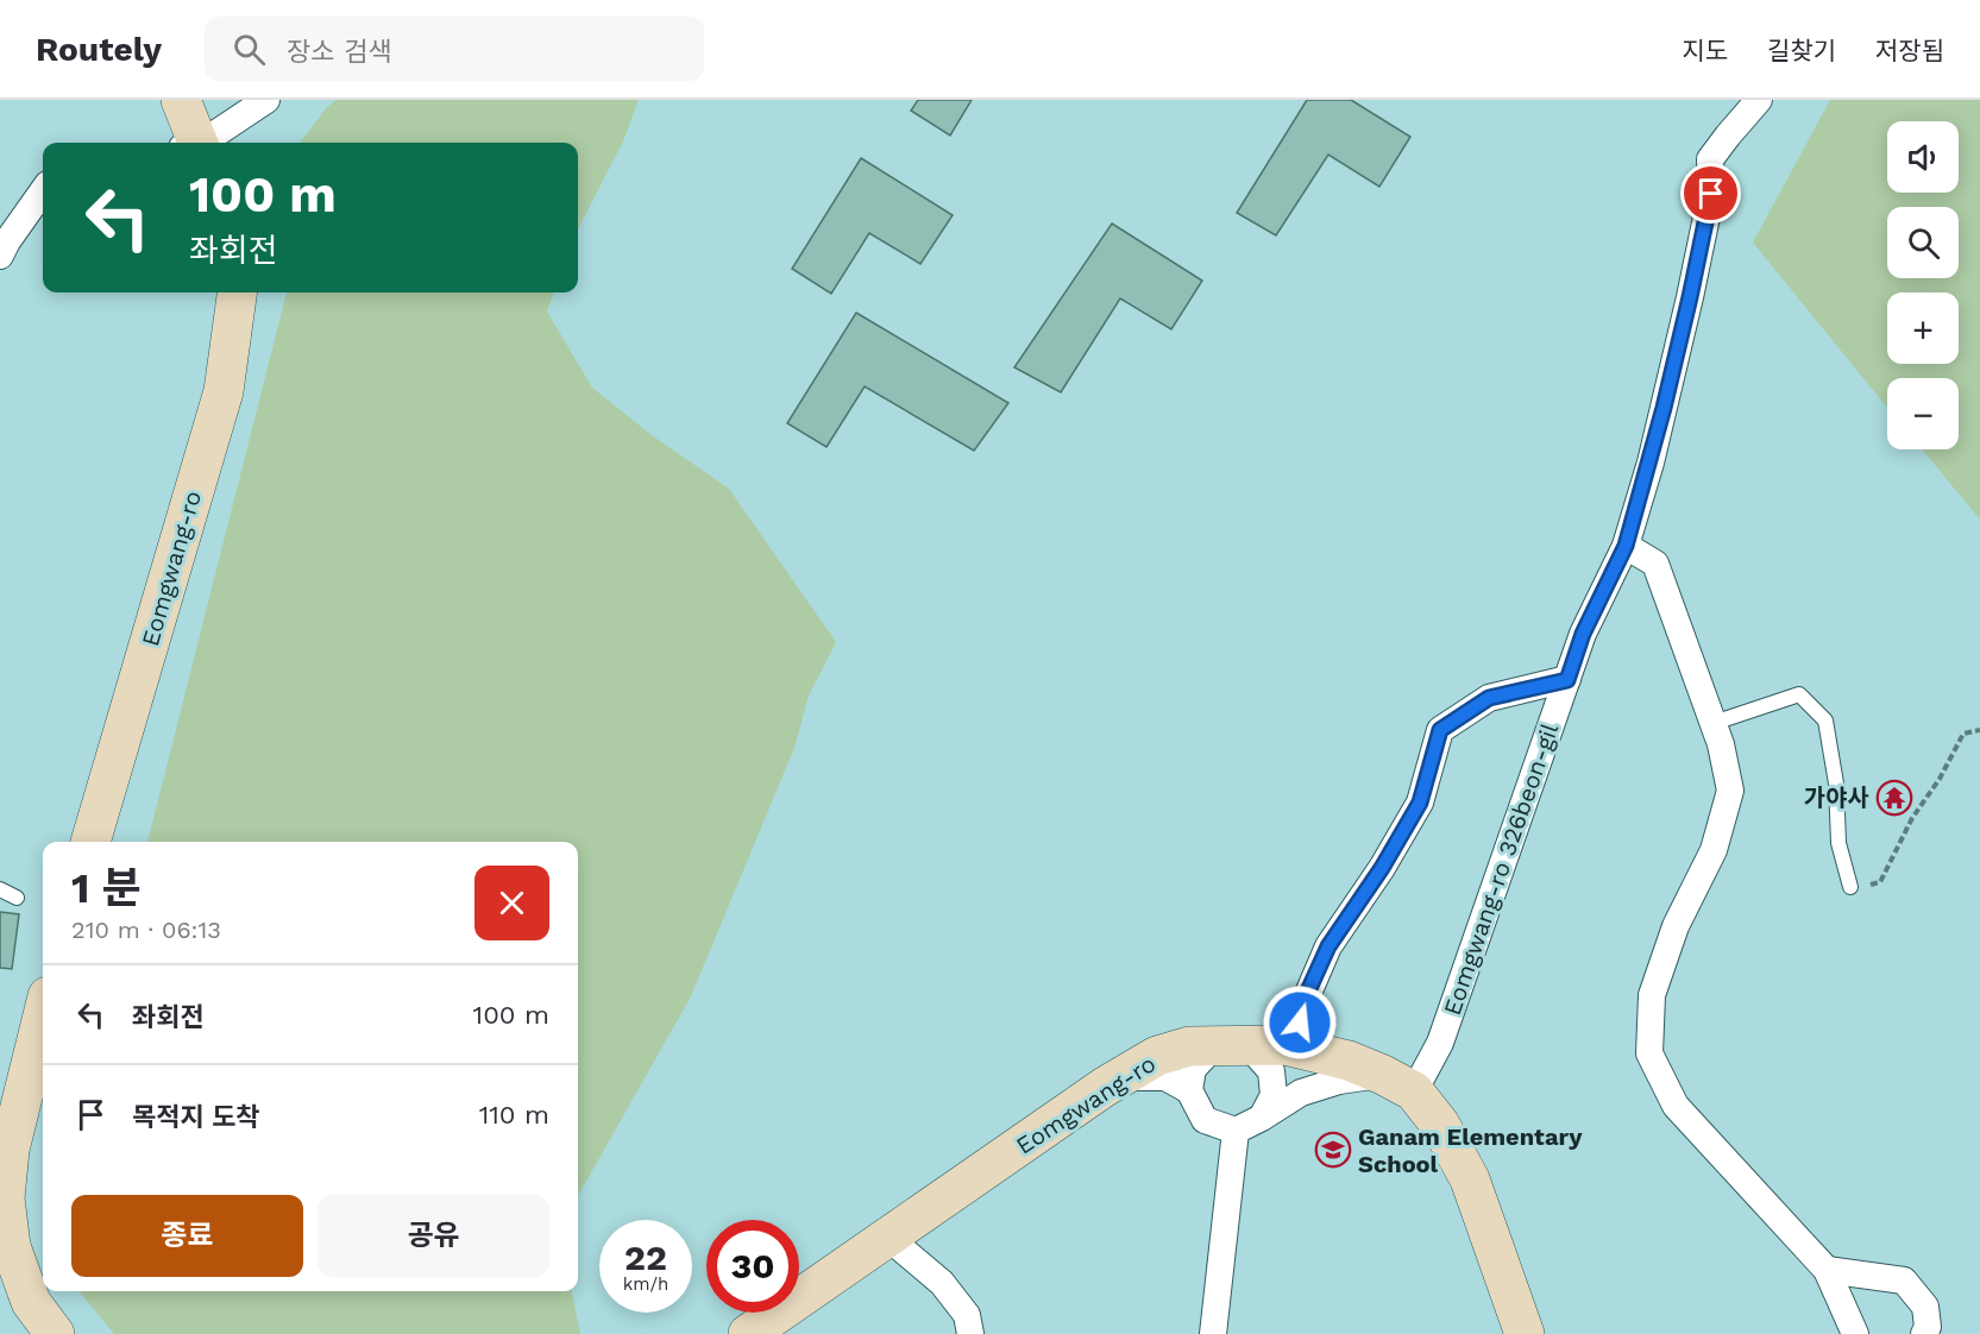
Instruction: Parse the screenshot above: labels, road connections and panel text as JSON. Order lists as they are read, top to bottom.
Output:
{
  "streets": {
    "main road": ["Eomgwang-ro"],
    "street": ["Eomgwang-ro 326beon-gil"]
  },
  "crossings": [
    ["Eomgwang-ro", "Eomgwang-ro 326beon-gil"]
  ],
  "places": {
    "temple": ["가야사"],
    "school or university": ["Ganam Elementary School"]
  },
  "page": {
    "header": "Routely",
    "search": "장소 검색",
    "nav": ["지도", "길찾기", "저장됨"],
    "map_buttons": ["+", "−"],
    "turn": ["100 m", "좌회전"],
    "heading": ["1 분", "210 m · 06:13"],
    "list": [
      {
        "name": "좌회전",
        "value": "100 m"
      },
      {
        "name": "목적지 도착",
        "value": "110 m"
      }
    ],
    "buttons": ["종료", "공유"],
    "speed": "22 km/h",
    "limit": "30"
  }
}
